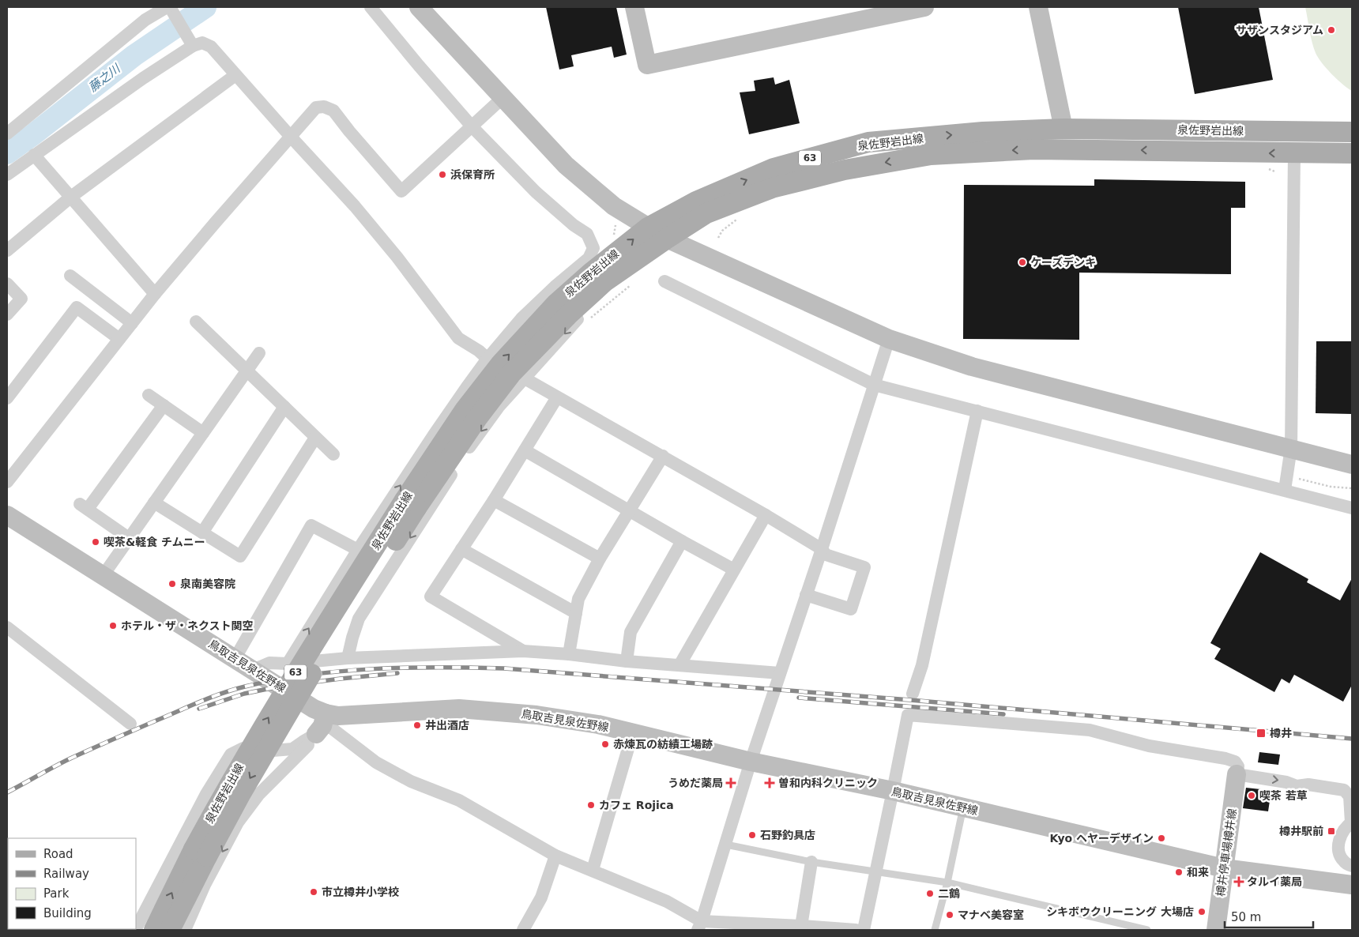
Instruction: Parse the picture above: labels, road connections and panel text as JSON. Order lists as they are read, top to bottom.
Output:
{
  "streets": {
    "main road": [
      "泉佐野岩出線",
      "63",
      "鳥取吉見泉佐野線",
      "樽井停車場樽井線"
    ]
  },
  "crossings": [
    ["鳥取吉見泉佐野線", "樽井停車場樽井線"]
  ],
  "water": ["藤之川"],
  "places": {
    "other": [
      "サザンスタジアム",
      "浜保育所",
      "ケーズデンキ",
      "喫茶&軽食 チムニー",
      "泉南美容院",
      "ホテル・ザ・ネクスト関空",
      "井出酒店",
      "赤煉瓦の紡績工場跡",
      "喫茶 若草",
      "カフェ Rojica",
      "石野釣具店",
      "Kyo ヘヤーデザイン",
      "和来",
      "市立樽井小学校",
      "二鶴",
      "シキボウクリーニング 大場店",
      "マナベ美容室"
    ],
    "transit": ["樽井", "樽井駅前"],
    "health": ["うめだ薬局", "曽和内科クリニック", "タルイ薬局"]
  },
  "legend": [
    "Road",
    "Railway",
    "Park",
    "Building"
  ],
  "scale_bar": "50 m"
}
